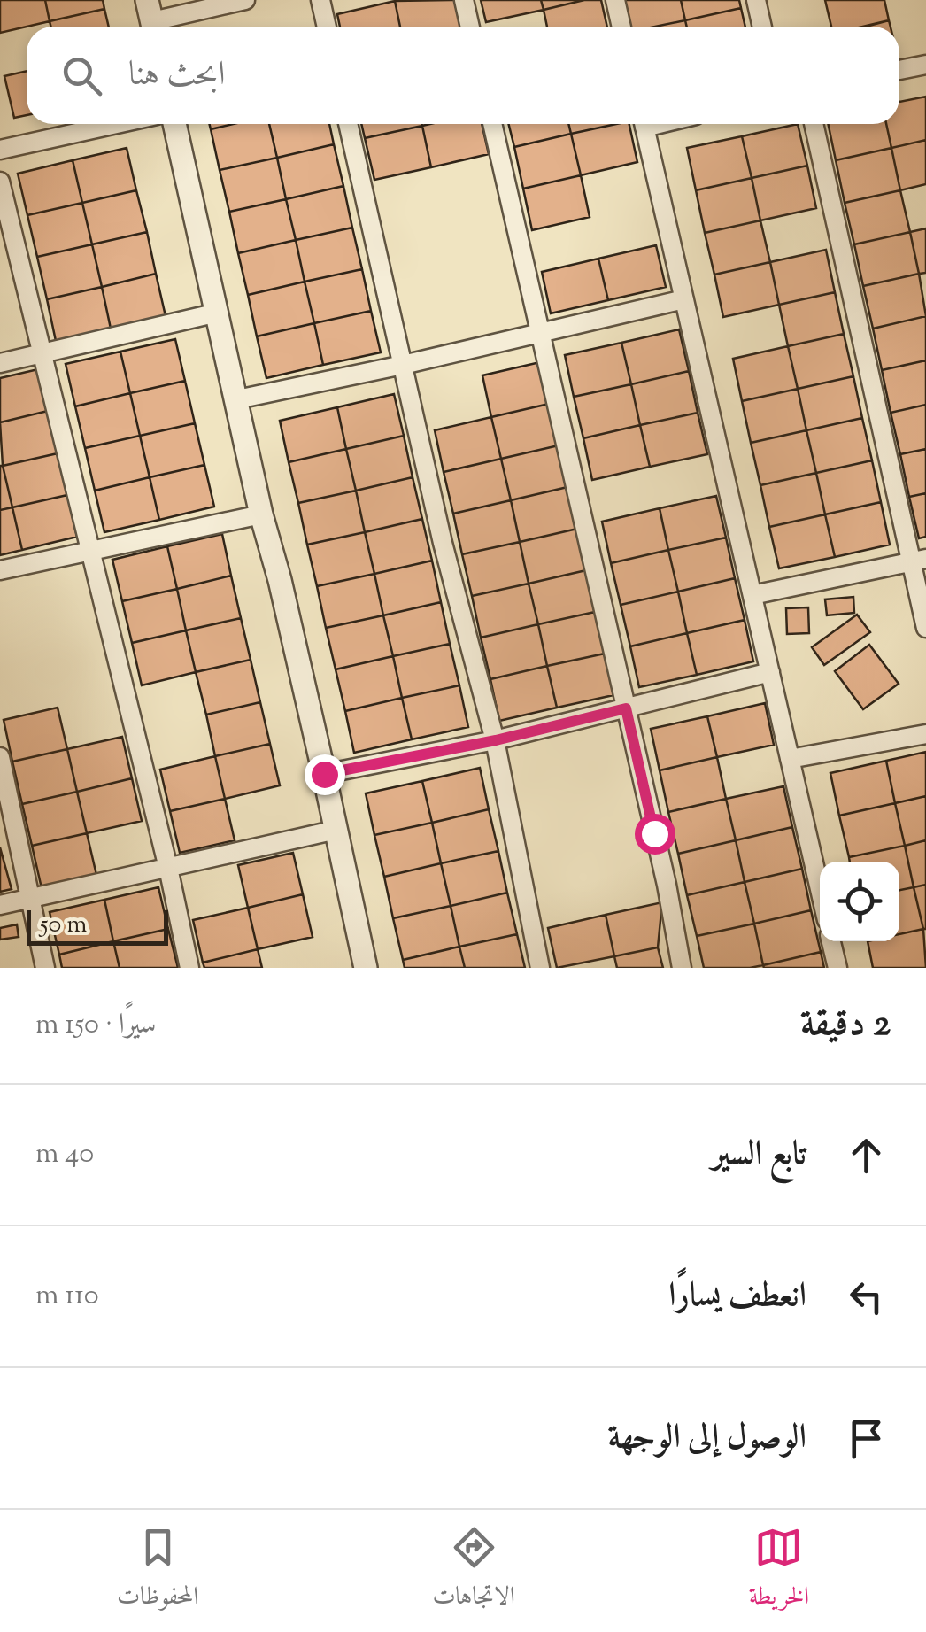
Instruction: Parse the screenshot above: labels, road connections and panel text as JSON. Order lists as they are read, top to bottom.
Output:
{
  "scale_bar": "50 m",
  "page": {
    "search": "ابحث هنا",
    "scale": "50 m",
    "heading": ["2 دقيقة", "سيرًا · 150 m"],
    "list": [
      ["تابع السير", "40 m"],
      ["انعطف يسارًا", "110 m"],
      "الوصول إلى الوجهة"
    ],
    "nav": ["الخريطة", "الاتجاهات", "المحفوظات"]
  }
}
